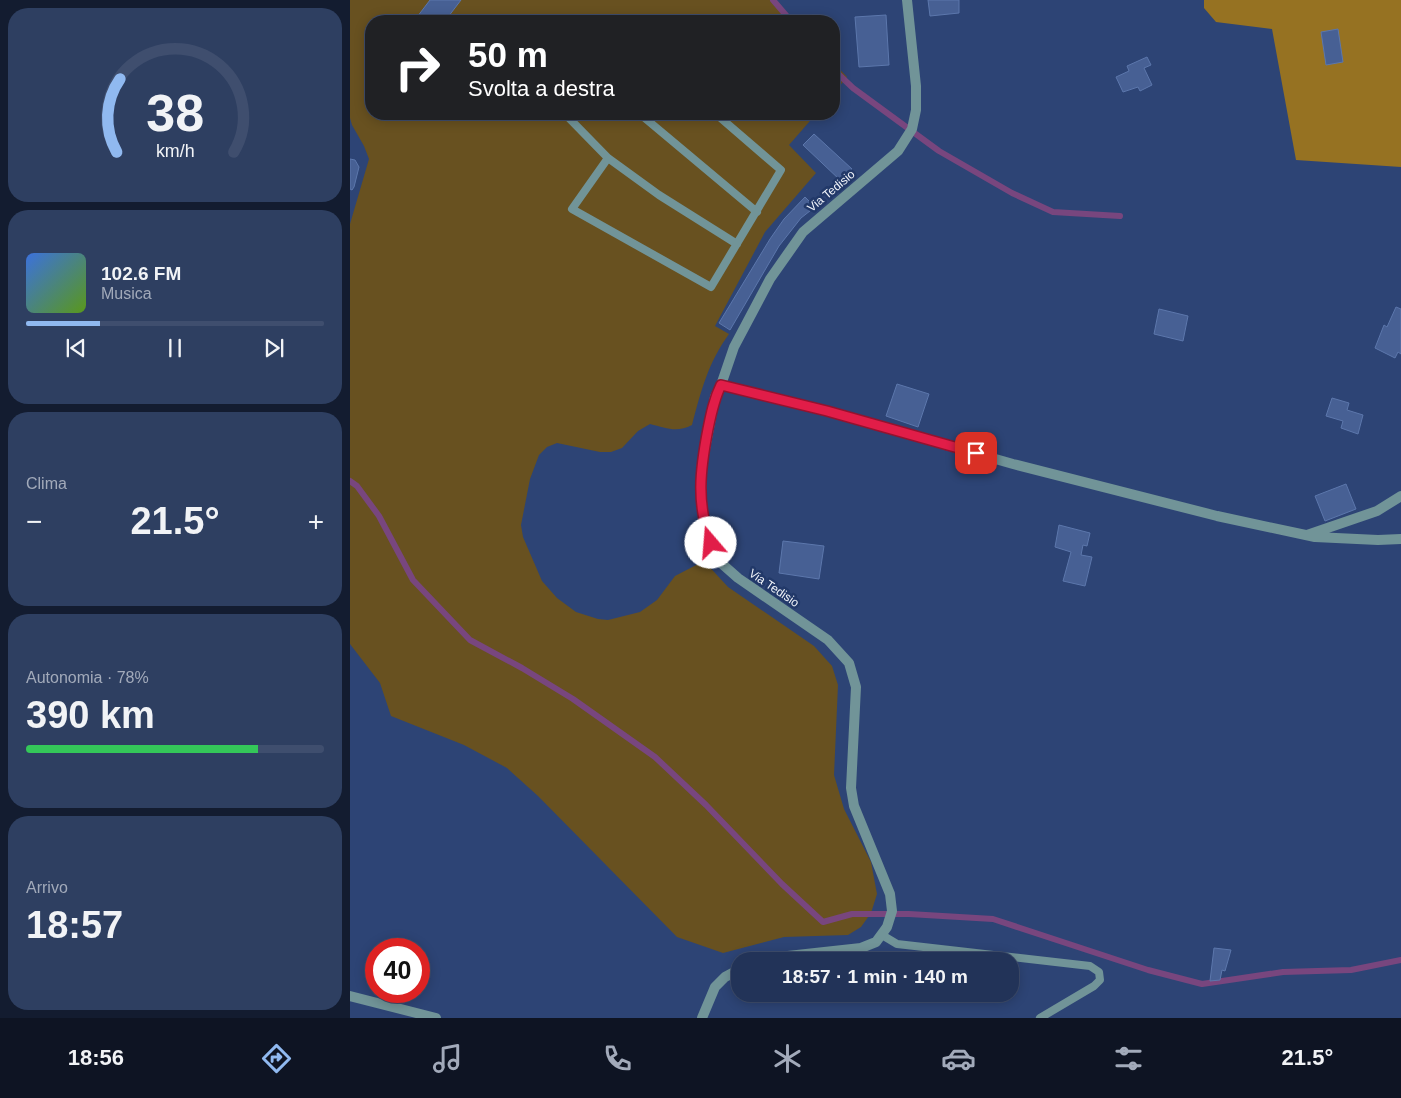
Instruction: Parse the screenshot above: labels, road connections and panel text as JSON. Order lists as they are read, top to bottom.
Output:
{
  "streets": {
    "street": ["Via Tedisio"]
  },
  "page": {
    "turn": ["50 m", "Svolta a destra"],
    "song": ["102.6 FM", "Musica"],
    "tile": [
      "Clima",
      ["Autonomia · 78%", "390 km"],
      ["Arrivo", "18:57"]
    ],
    "heat": ["−", "21.5°", "+"],
    "limit": "40",
    "trip": "18:57 · 1 min · 140 m",
    "tabs": ["18:56", "21.5°"],
    "gauge": ["38", "km/h"]
  }
}
